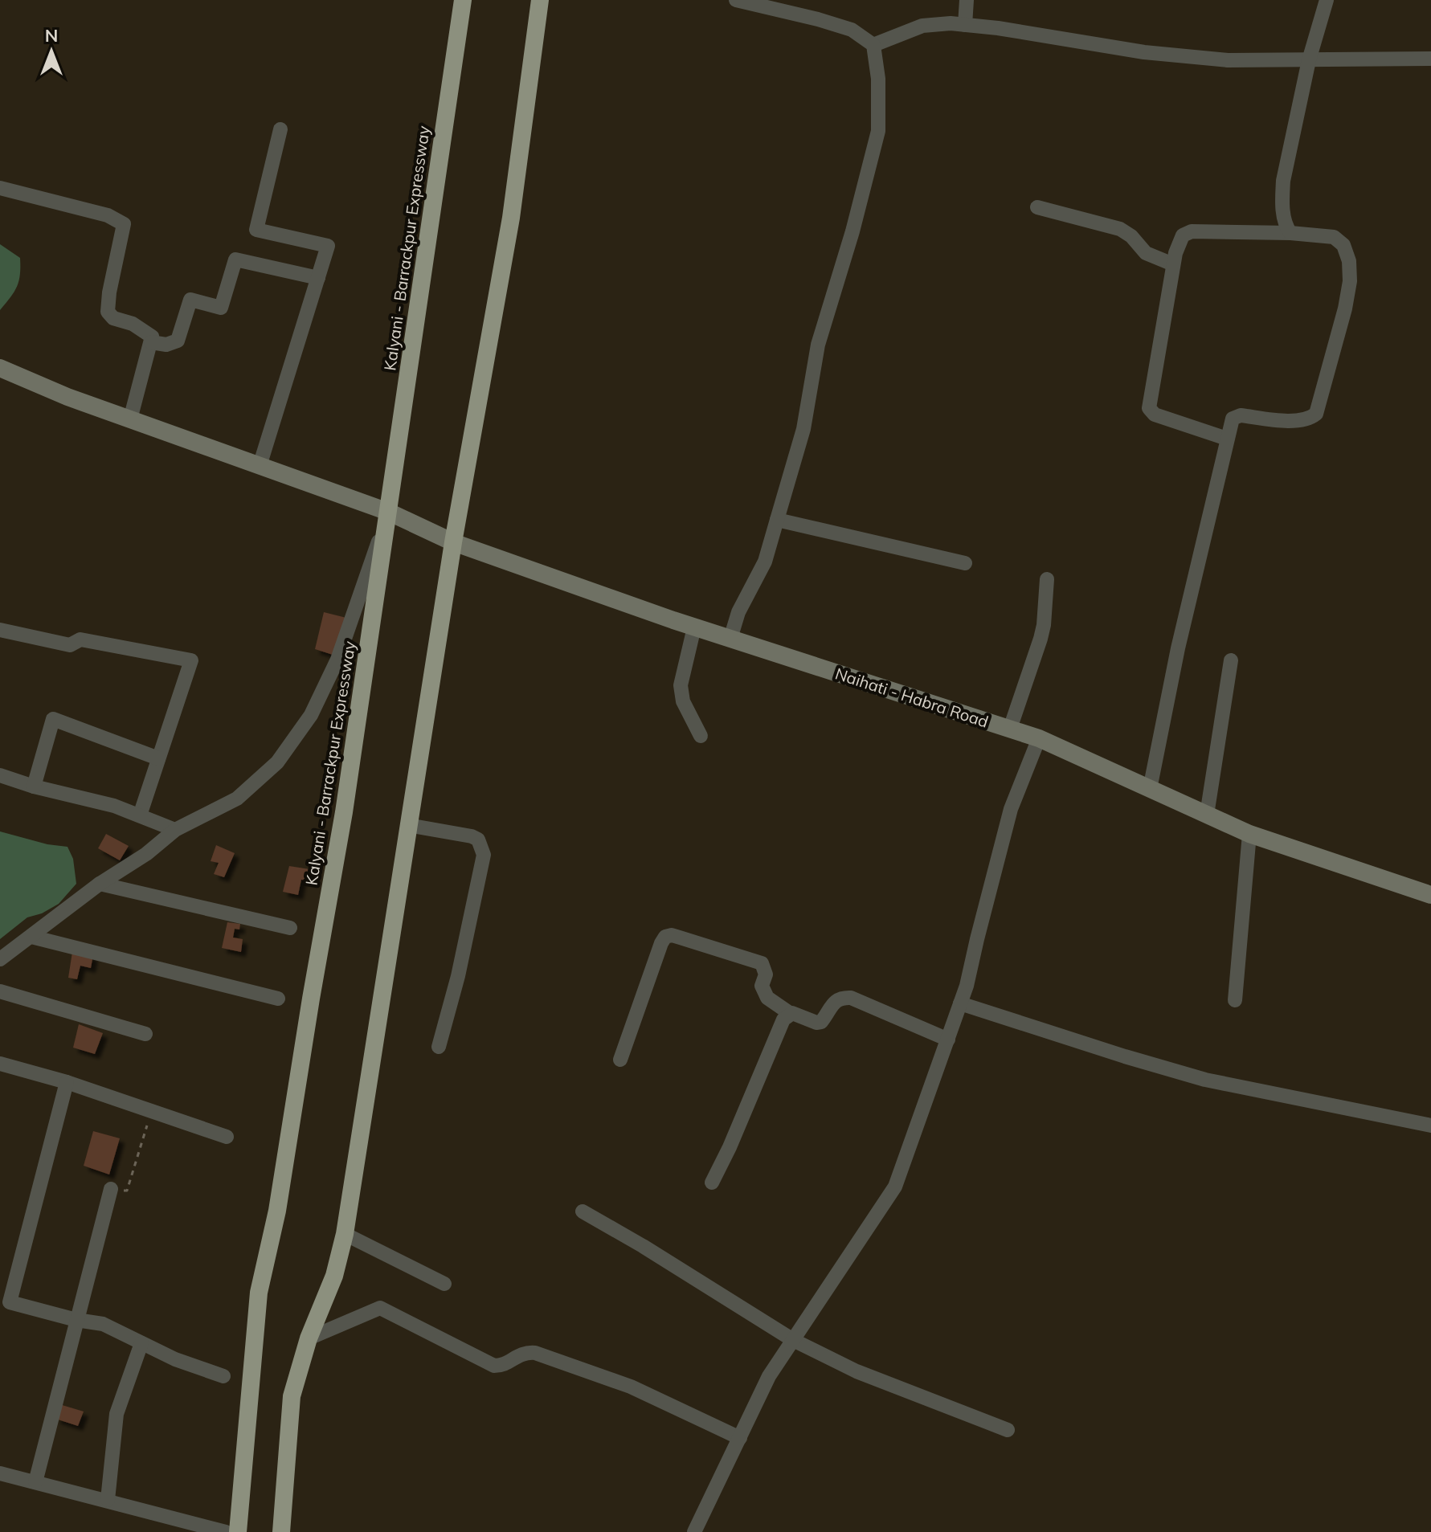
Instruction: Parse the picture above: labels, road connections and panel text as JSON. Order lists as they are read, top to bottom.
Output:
{
  "streets": {
    "highway": ["Kalyani - Barrackpur Expressway"],
    "main road": ["Naihati - Habra Road"]
  },
  "crossings": [
    ["Kalyani - Barrackpur Expressway", "Naihati - Habra Road"]
  ],
  "north": "top"
}
